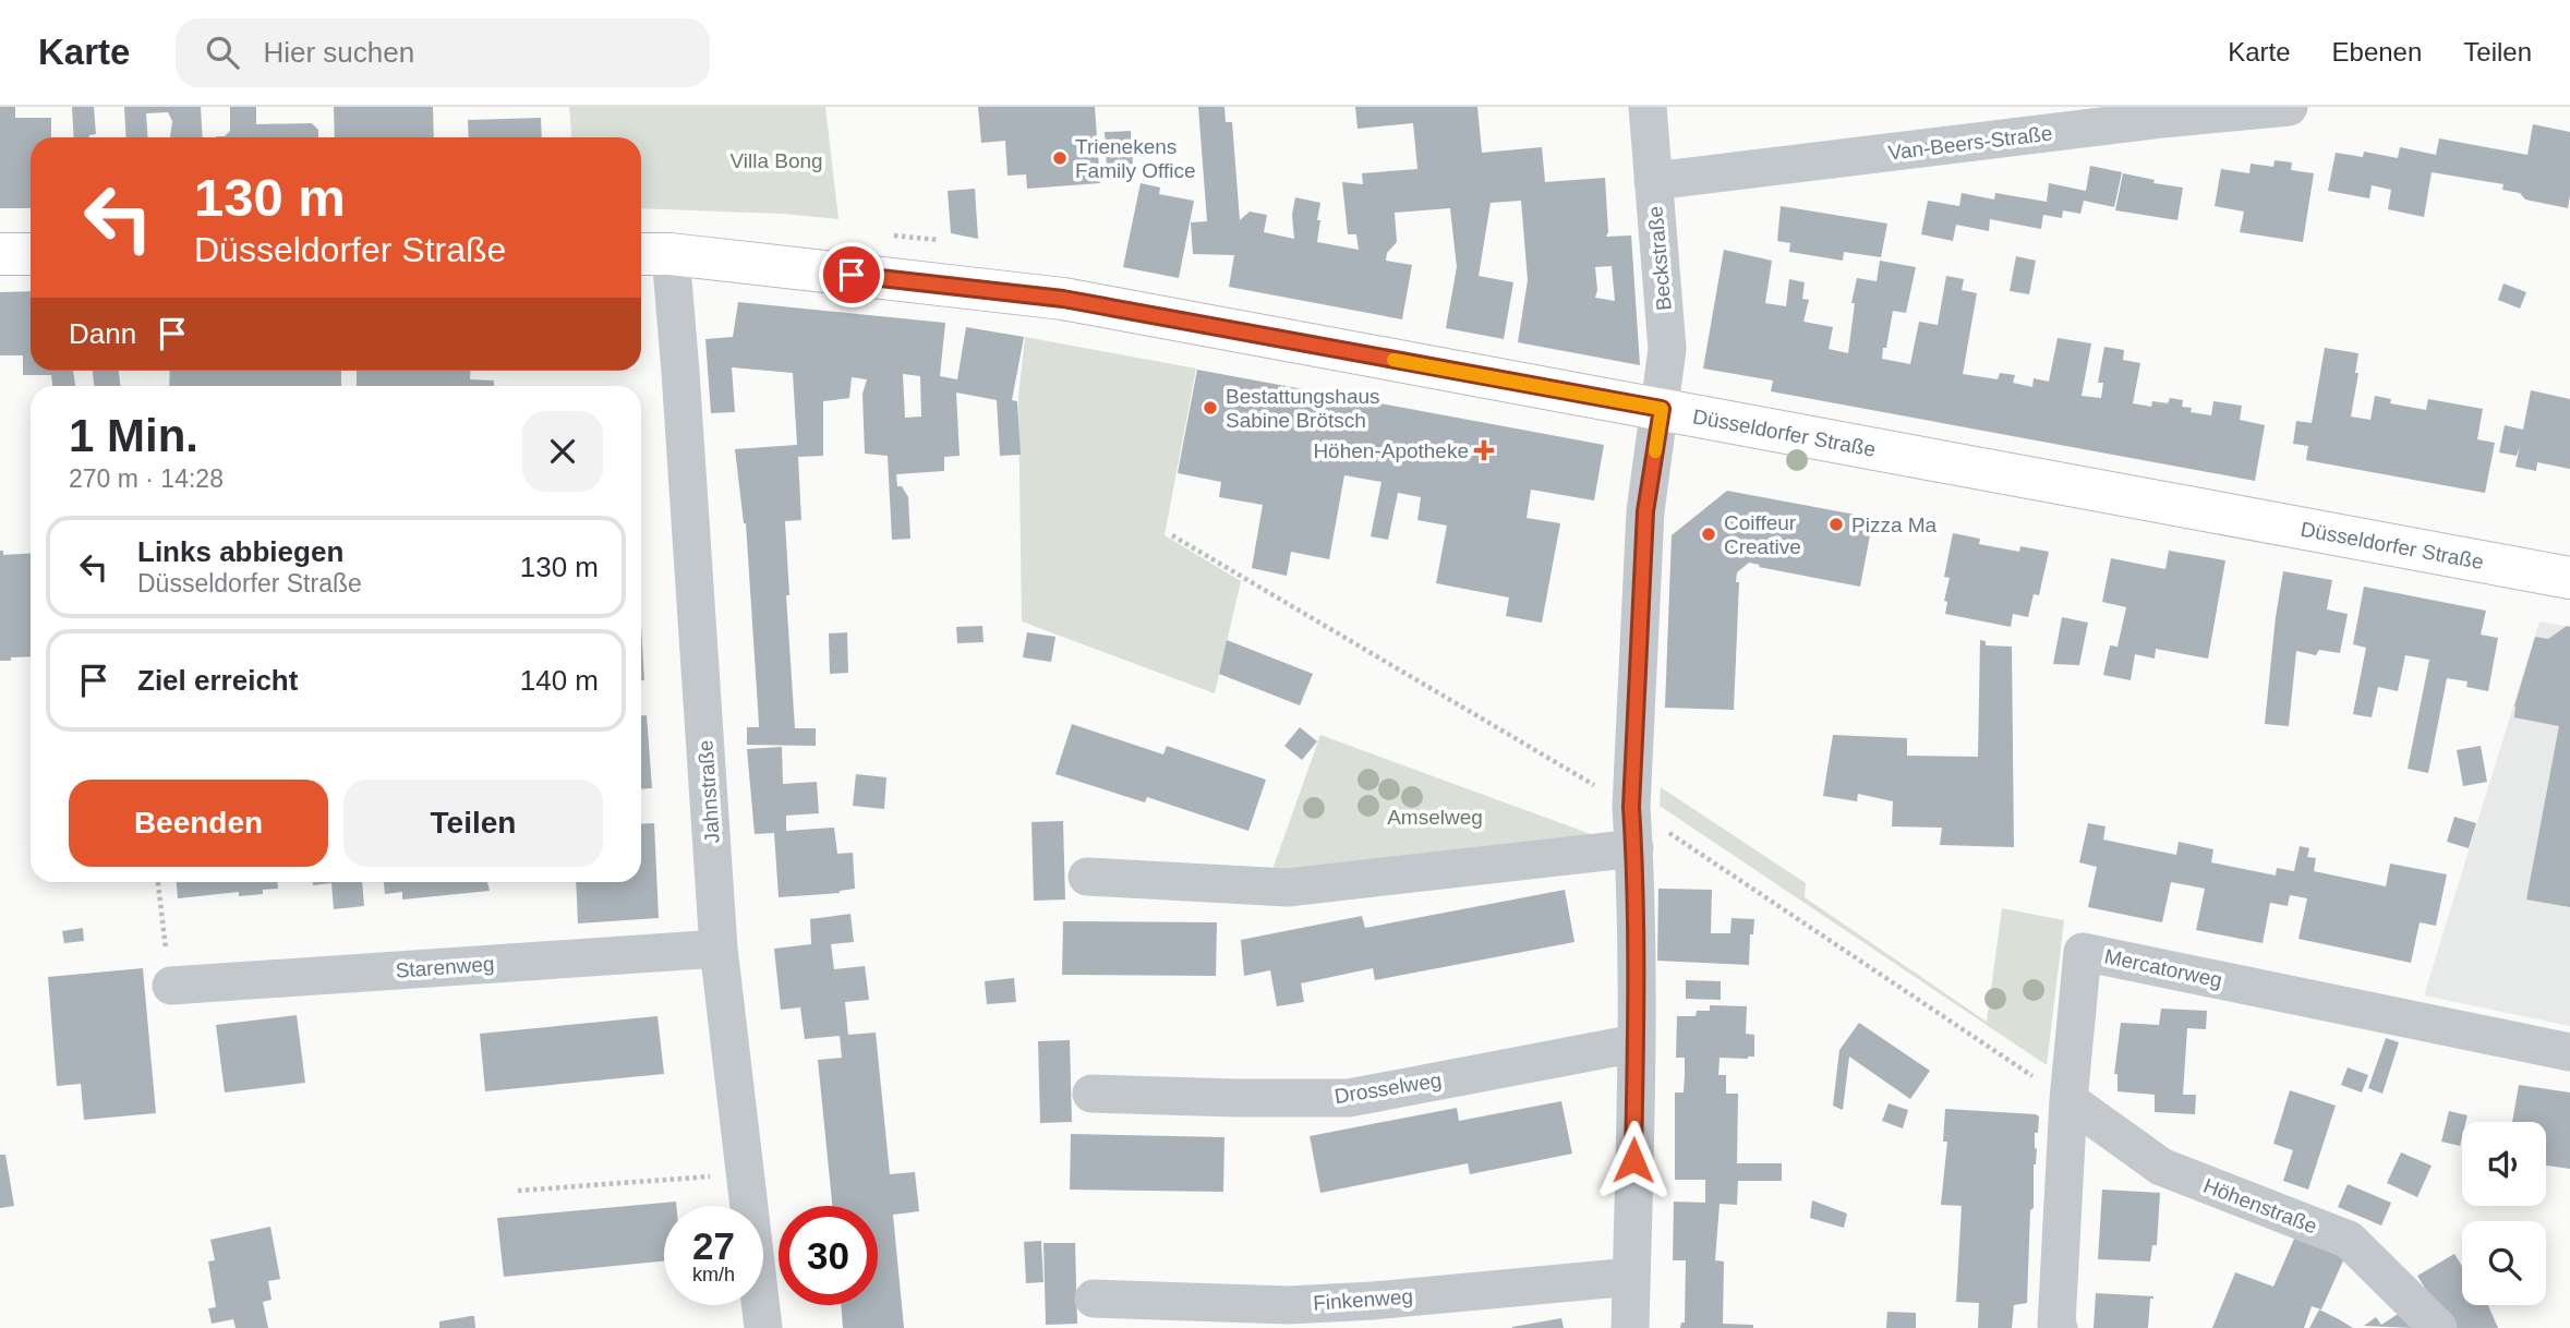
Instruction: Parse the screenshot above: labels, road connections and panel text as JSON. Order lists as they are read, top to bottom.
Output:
{
  "streets": {
    "main road": ["Düsseldorfer Straße"],
    "street": [
      "Van-Beers-Straße",
      "Beckstraße",
      "Jahnstraße",
      "Starenweg",
      "Mercatorweg",
      "Drosselweg",
      "Höhenstraße",
      "Finkenweg"
    ]
  },
  "crossings": [
    ["Van-Beers-Straße", "Beckstraße"],
    ["Beckstraße", "Düsseldorfer Straße"],
    ["Beckstraße", "Drosselweg"],
    ["Beckstraße", "Finkenweg"],
    ["Düsseldorfer Straße", "Jahnstraße"],
    ["Jahnstraße", "Starenweg"],
    ["Mercatorweg", "Höhenstraße"]
  ],
  "parks": ["Villa Bong", "Amselweg"],
  "places": {
    "other": [
      "Trienekens Family Office",
      "Bestattungshaus Sabine Brötsch",
      "Pizza Ma",
      "Coiffeur Creative"
    ],
    "health": ["Höhen-Apotheke"]
  },
  "page": {
    "header": "Karte",
    "search": "Hier suchen",
    "nav": ["Karte", "Ebenen", "Teilen"],
    "turn": ["130 m", "Düsseldorfer Straße"],
    "then": "Dann",
    "heading": ["1 Min.", "270 m · 14:28"],
    "list": [
      {
        "name": "Links abbiegen",
        "note": "Düsseldorfer Straße",
        "value": "130 m"
      },
      {
        "name": "Ziel erreicht",
        "value": "140 m"
      }
    ],
    "buttons": ["Beenden", "Teilen"],
    "speed": "27 km/h",
    "limit": "30"
  }
}
